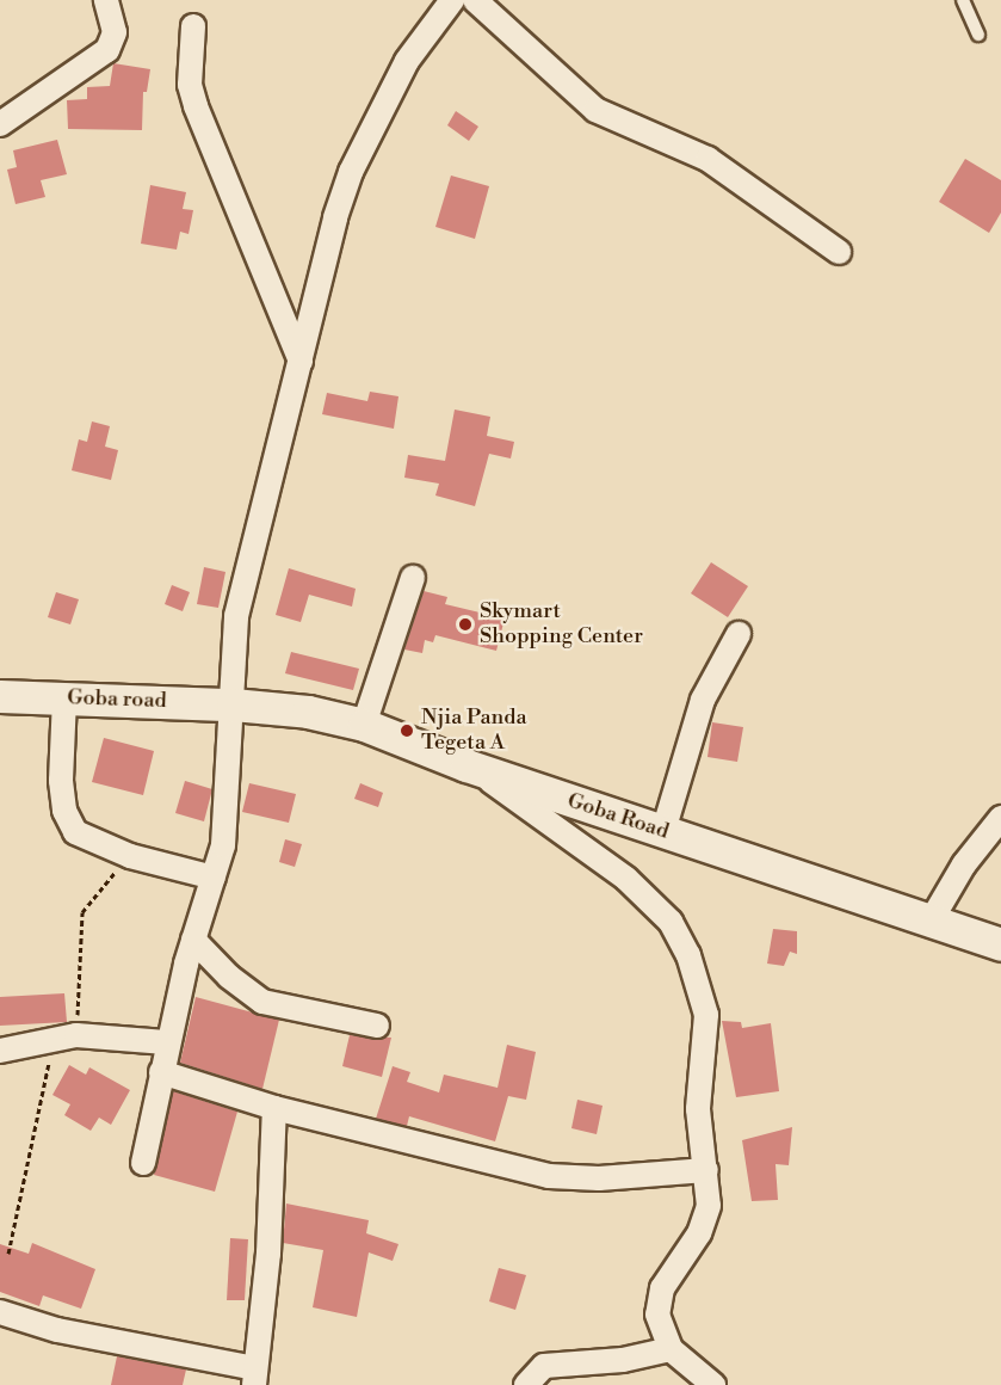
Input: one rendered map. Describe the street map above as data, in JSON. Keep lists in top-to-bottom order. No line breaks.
{"streets":{"main road":["Goba road","Goba Road"]},"crossings":[["Goba road","Goba Road"]],"places":["Skymart Shopping Center","Njia Panda Tegeta A"]}
